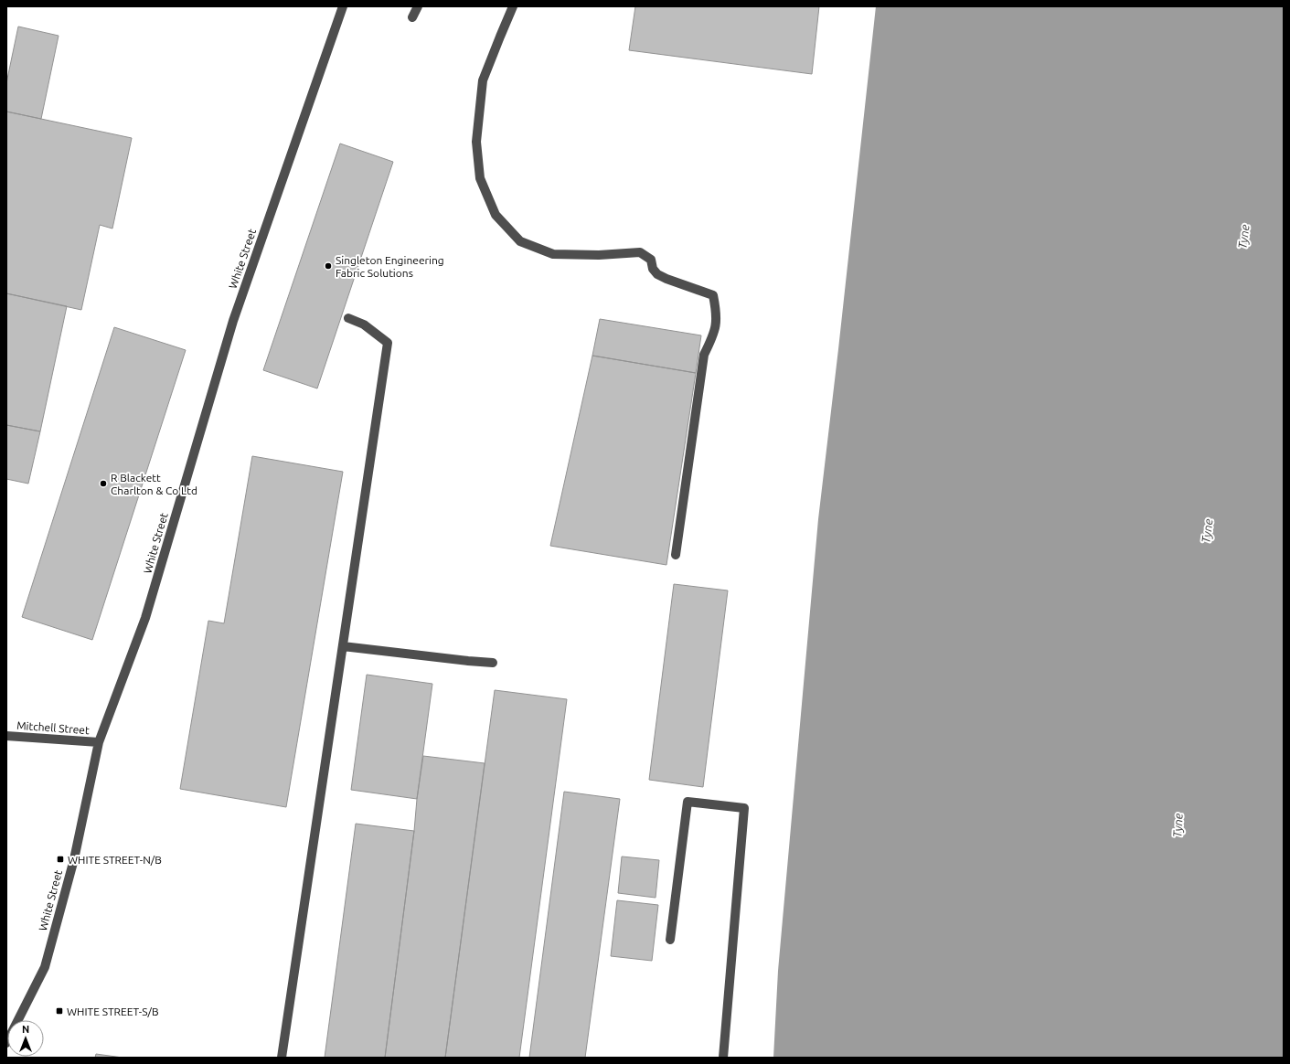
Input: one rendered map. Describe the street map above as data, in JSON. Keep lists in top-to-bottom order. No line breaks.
{"streets":{"street":["White Street","Mitchell Street"]},"crossings":[["White Street","Mitchell Street"]],"water":["Tyne"],"places":{"other":["Singleton Engineering Fabric Solutions","R Blackett Charlton & Co Ltd"],"transit":["WHITE STREET-N/B","WHITE STREET-S/B"]},"north":"top"}
